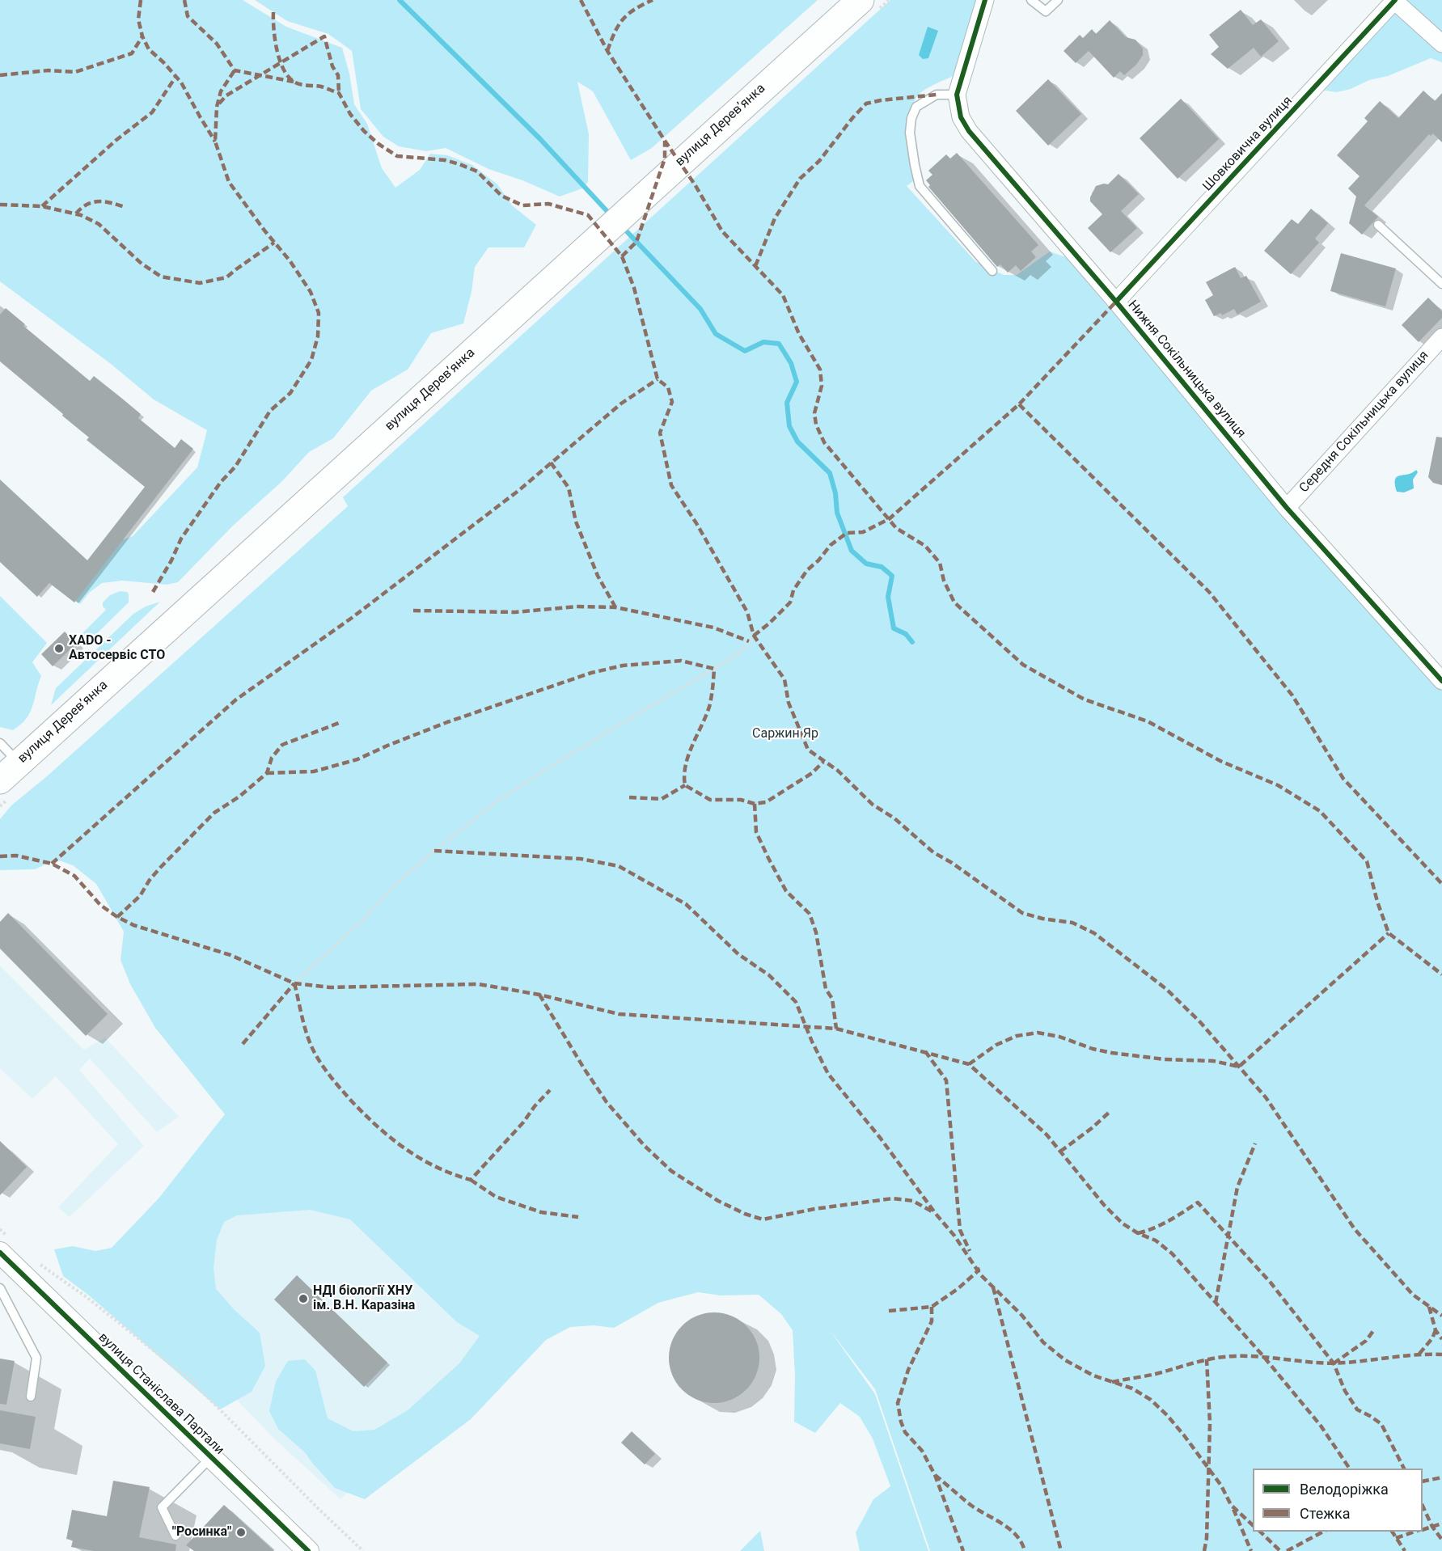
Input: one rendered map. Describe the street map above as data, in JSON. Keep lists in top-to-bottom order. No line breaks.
{"streets":{"main road":["вулиця Дерев’янка"],"street":["Шовковична вулиця","Нижня Сокільницька вулиця","Середня Сокільницька вулиця","вулиця Станіслава Партали"]},"crossings":[["Шовковична вулиця","Нижня Сокільницька вулиця"],["Нижня Сокільницька вулиця","Середня Сокільницька вулиця"]],"parks":["Саржин Яр"],"places":["XADO - Автосервіс СТО","НДІ біології ХНУ ім. В.Н. Каразіна","\"Росинка\""],"legend":["Велодоріжка","Стежка"]}
